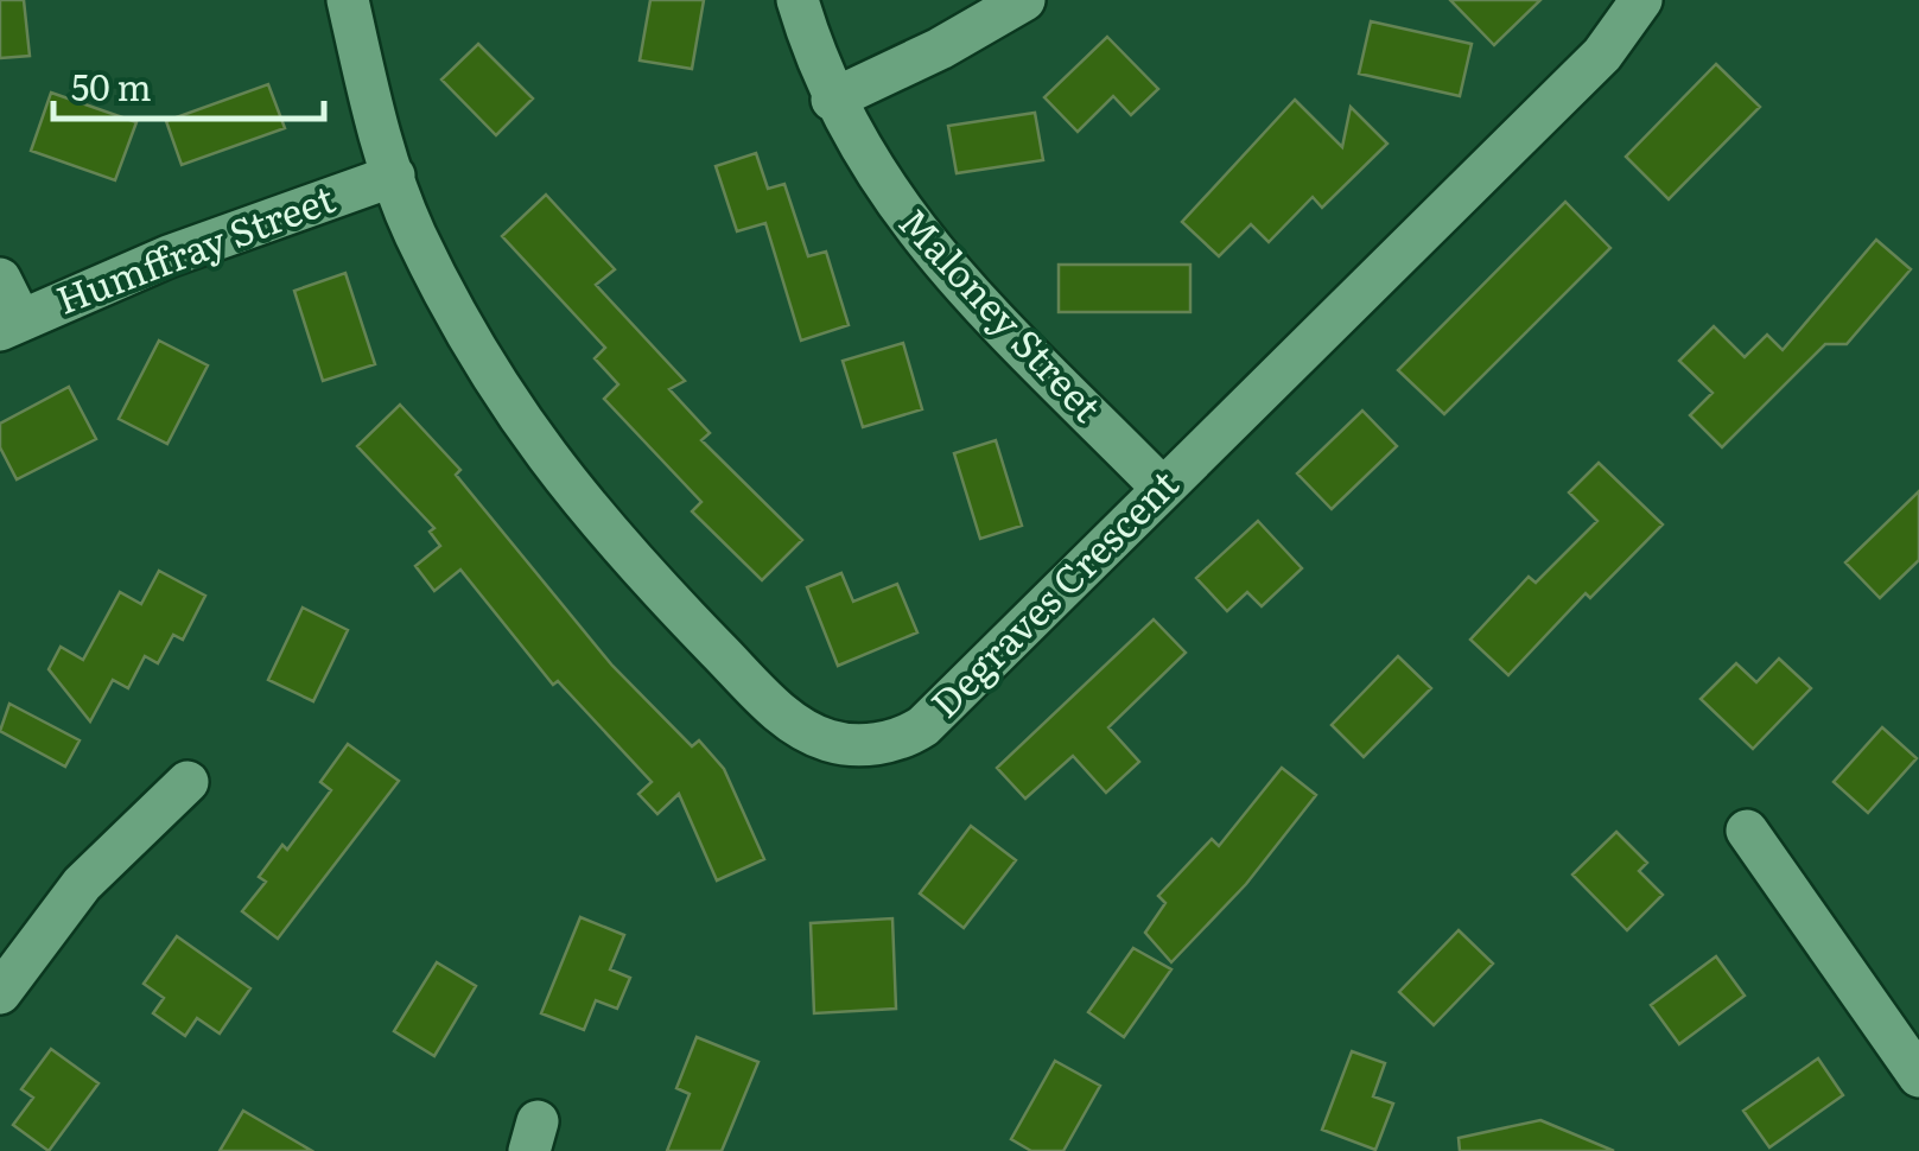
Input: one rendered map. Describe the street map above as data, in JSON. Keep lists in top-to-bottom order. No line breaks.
{"streets":{"street":["Humffray Street","Maloney Street","Degraves Crescent"]},"crossings":[["Humffray Street","Degraves Crescent"],["Maloney Street","Degraves Crescent"]],"scale_bar":"50 m"}
